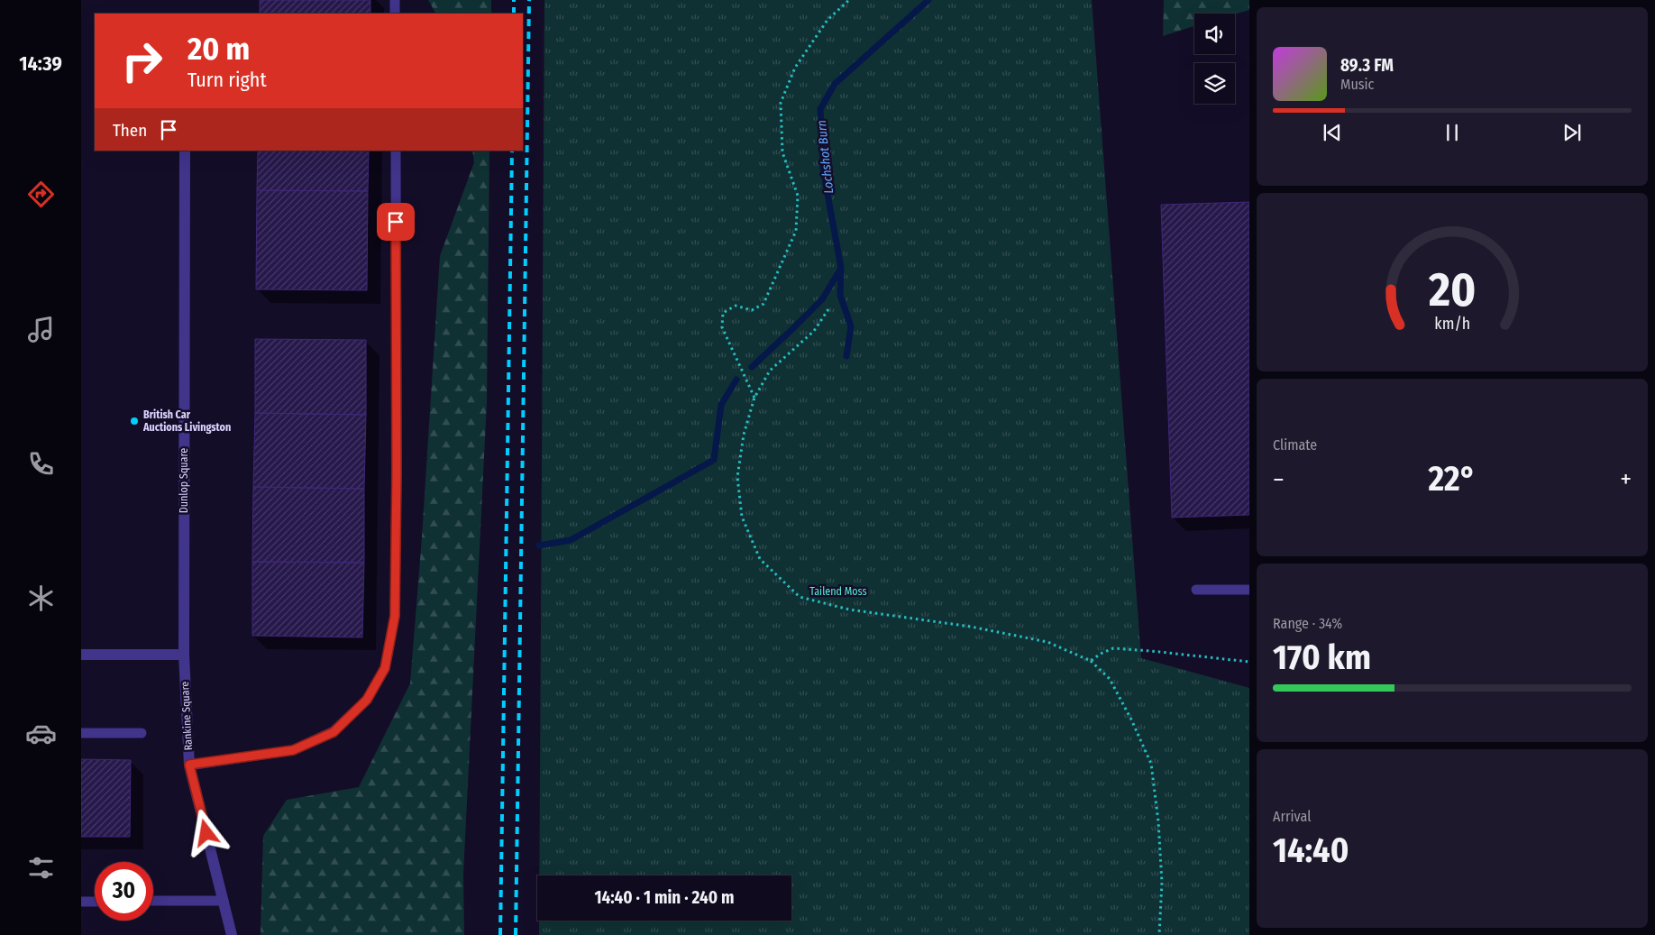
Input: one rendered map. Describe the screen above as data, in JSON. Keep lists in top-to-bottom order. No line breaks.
{"streets":{"street":["Dunlop Square","Rankine Square"]},"crossings":[["Dunlop Square","Rankine Square"]],"water":["Lochshot Burn"],"parks":["Tailend Moss"],"places":["British Car Auctions Livingston"],"page":{"tabs":"14:39","turn":["20 m","Turn right"],"song":["89.3 FM","Music"],"then":"Then","tile":["Climate",["Range · 34%","170 km"],["Arrival","14:40"]],"heat":["−","22°","+"],"limit":"30","trip":"14:40 · 1 min · 240 m","gauge":["20","km/h"]}}
